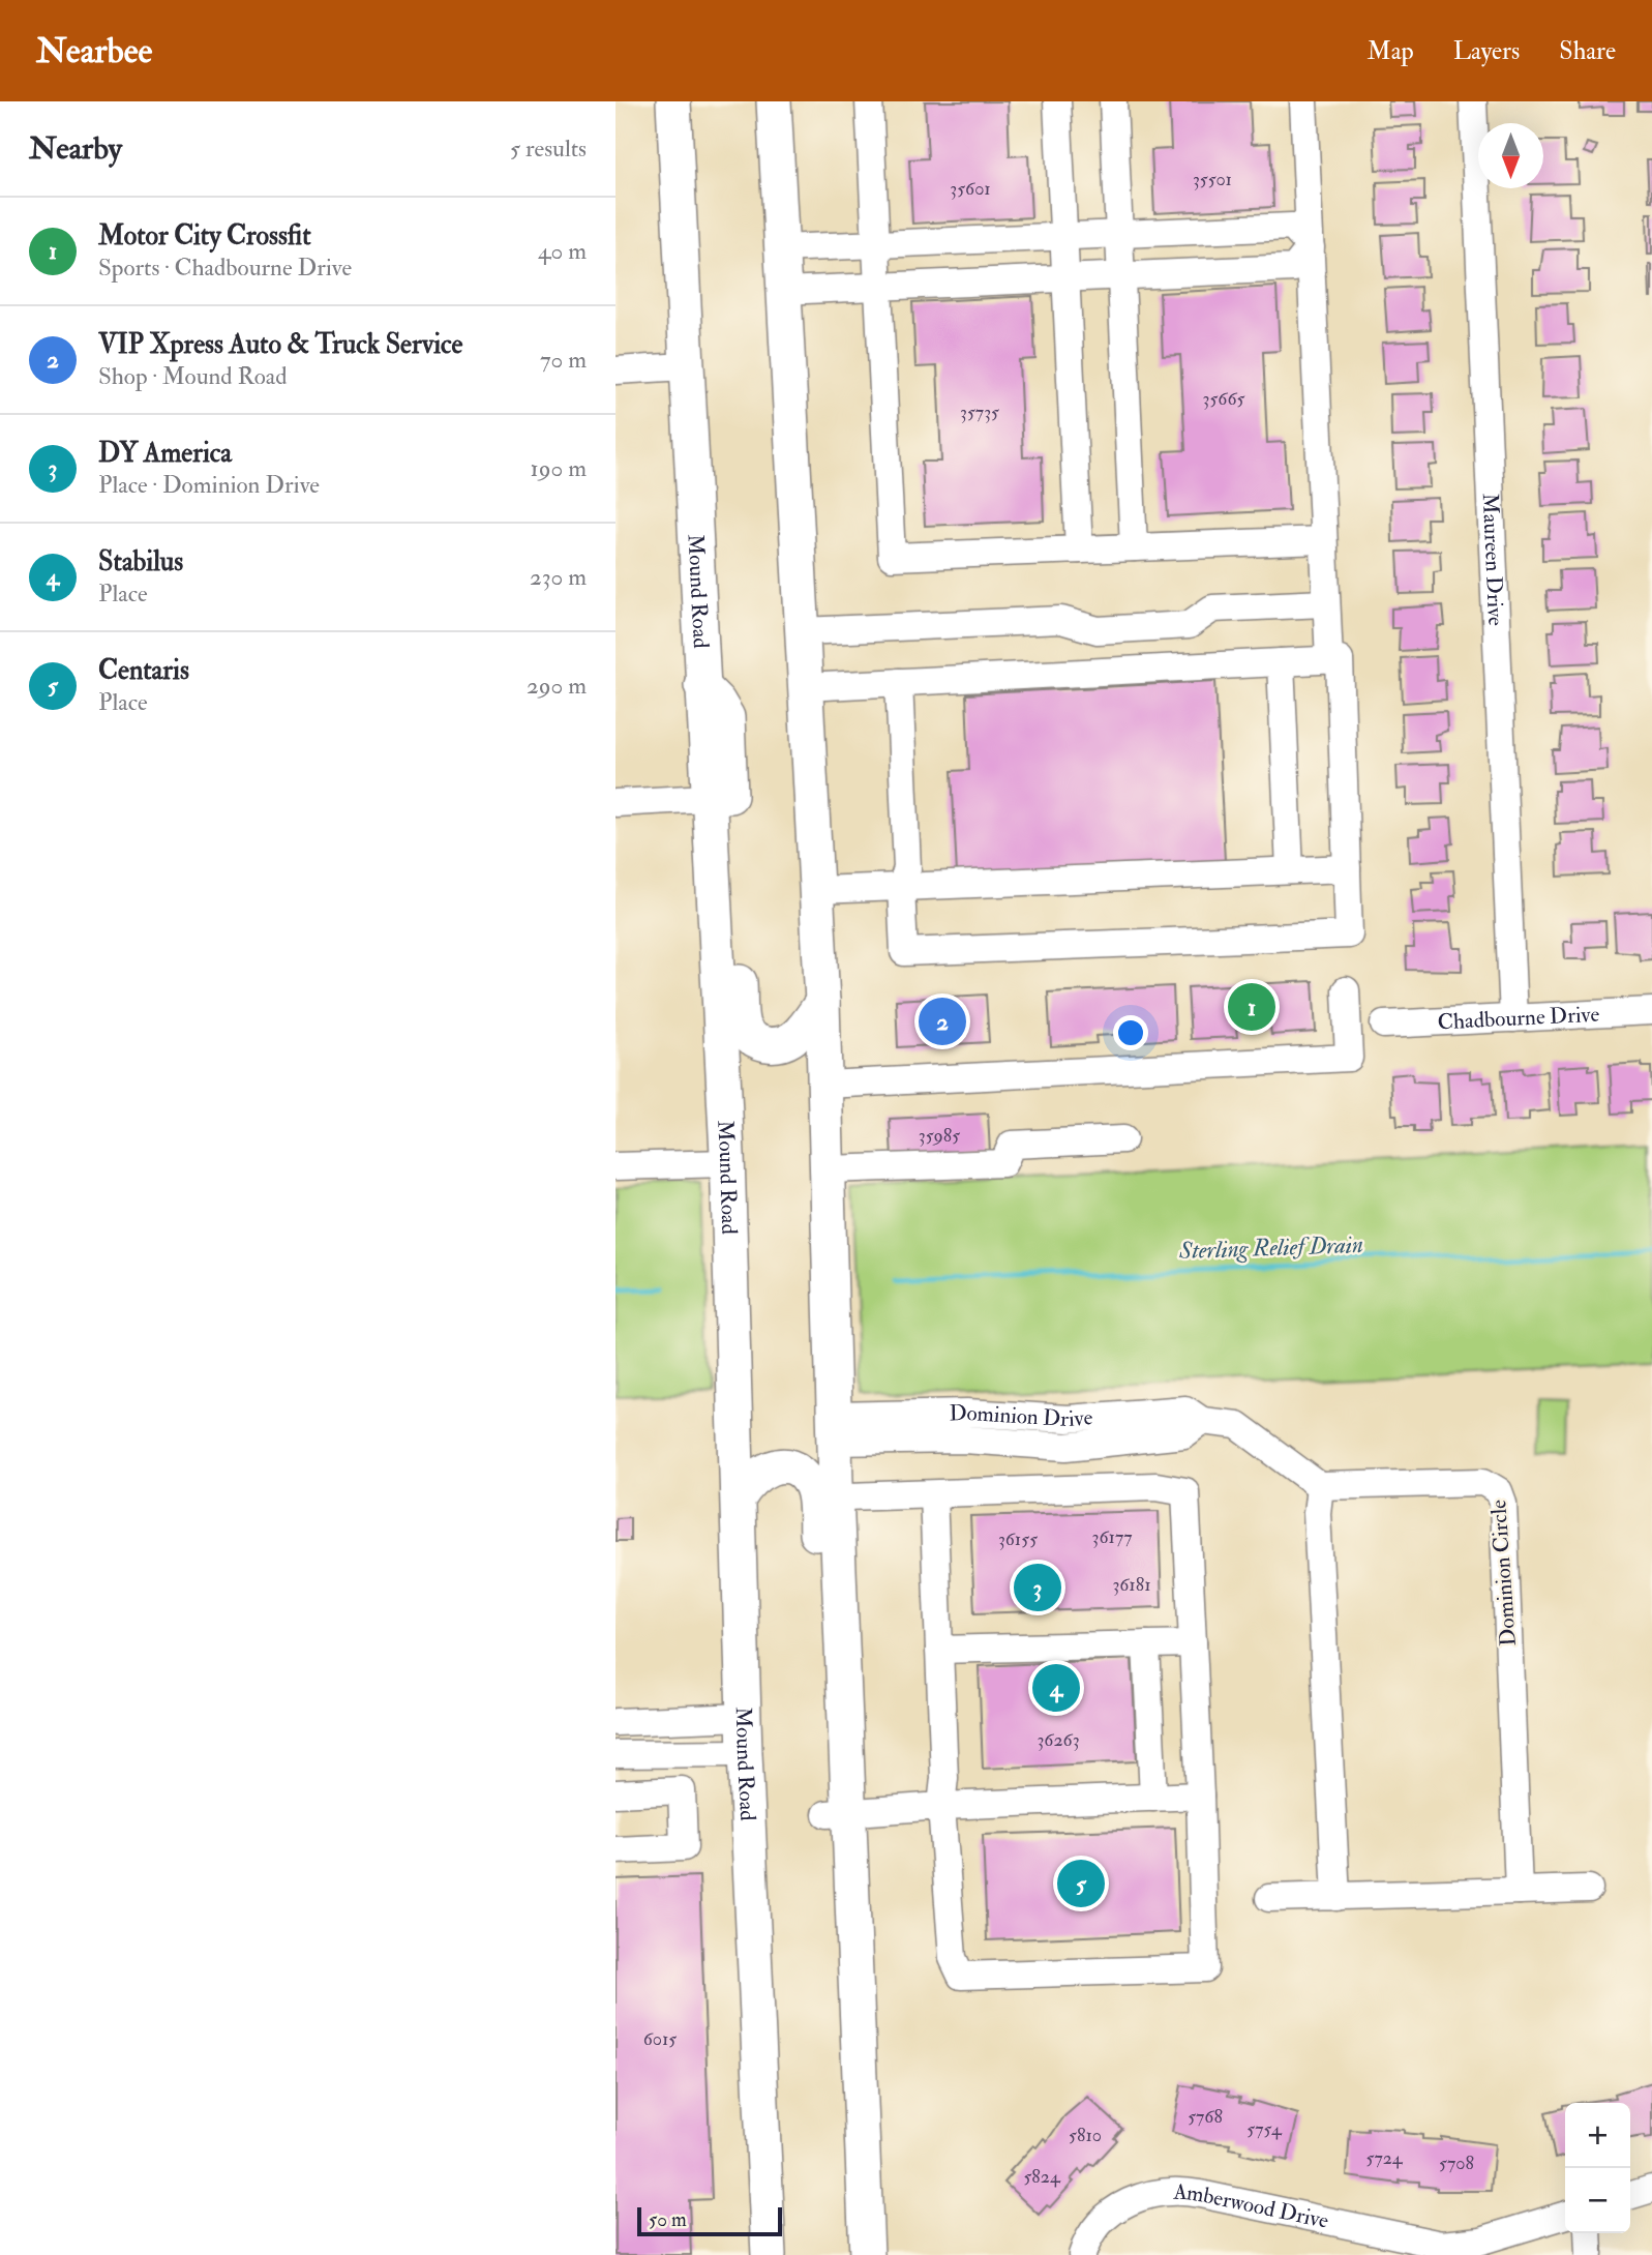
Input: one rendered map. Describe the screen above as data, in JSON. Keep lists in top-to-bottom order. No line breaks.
{"streets":{"main road":["Mound Road"],"street":["Maureen Drive","Chadbourne Drive","Dominion Drive","Dominion Circle","Amberwood Drive"]},"crossings":[["Maureen Drive","Chadbourne Drive"],["Dominion Drive","Dominion Circle"]],"water":["Sterling Relief Drain"],"house_numbers":["35501","35601","35665","35735","35985","36177","36155","36181","36263","6015","5768","5754","5810","5724","5708","5824"],"scale_bar":"50 m","north":"bottom","page":{"header":"Nearbee","nav":["Map","Layers","Share"],"heading":["Nearby","5 results"],"list":[{"mark":"1","name":"Motor City Crossfit","note":"Sports · Chadbourne Drive","value":"40 m"},{"mark":"2","name":"VIP Xpress Auto & Truck Service","note":"Shop · Mound Road","value":"70 m"},{"mark":"3","name":"DY America","note":"Place · Dominion Drive","value":"190 m"},{"mark":"4","name":"Stabilus","note":"Place","value":"230 m"},{"mark":"5","name":"Centaris","note":"Place","value":"290 m"}],"pins":["1","2","3","4","5"],"map_buttons":["+","−"],"scale":"50 m"}}
